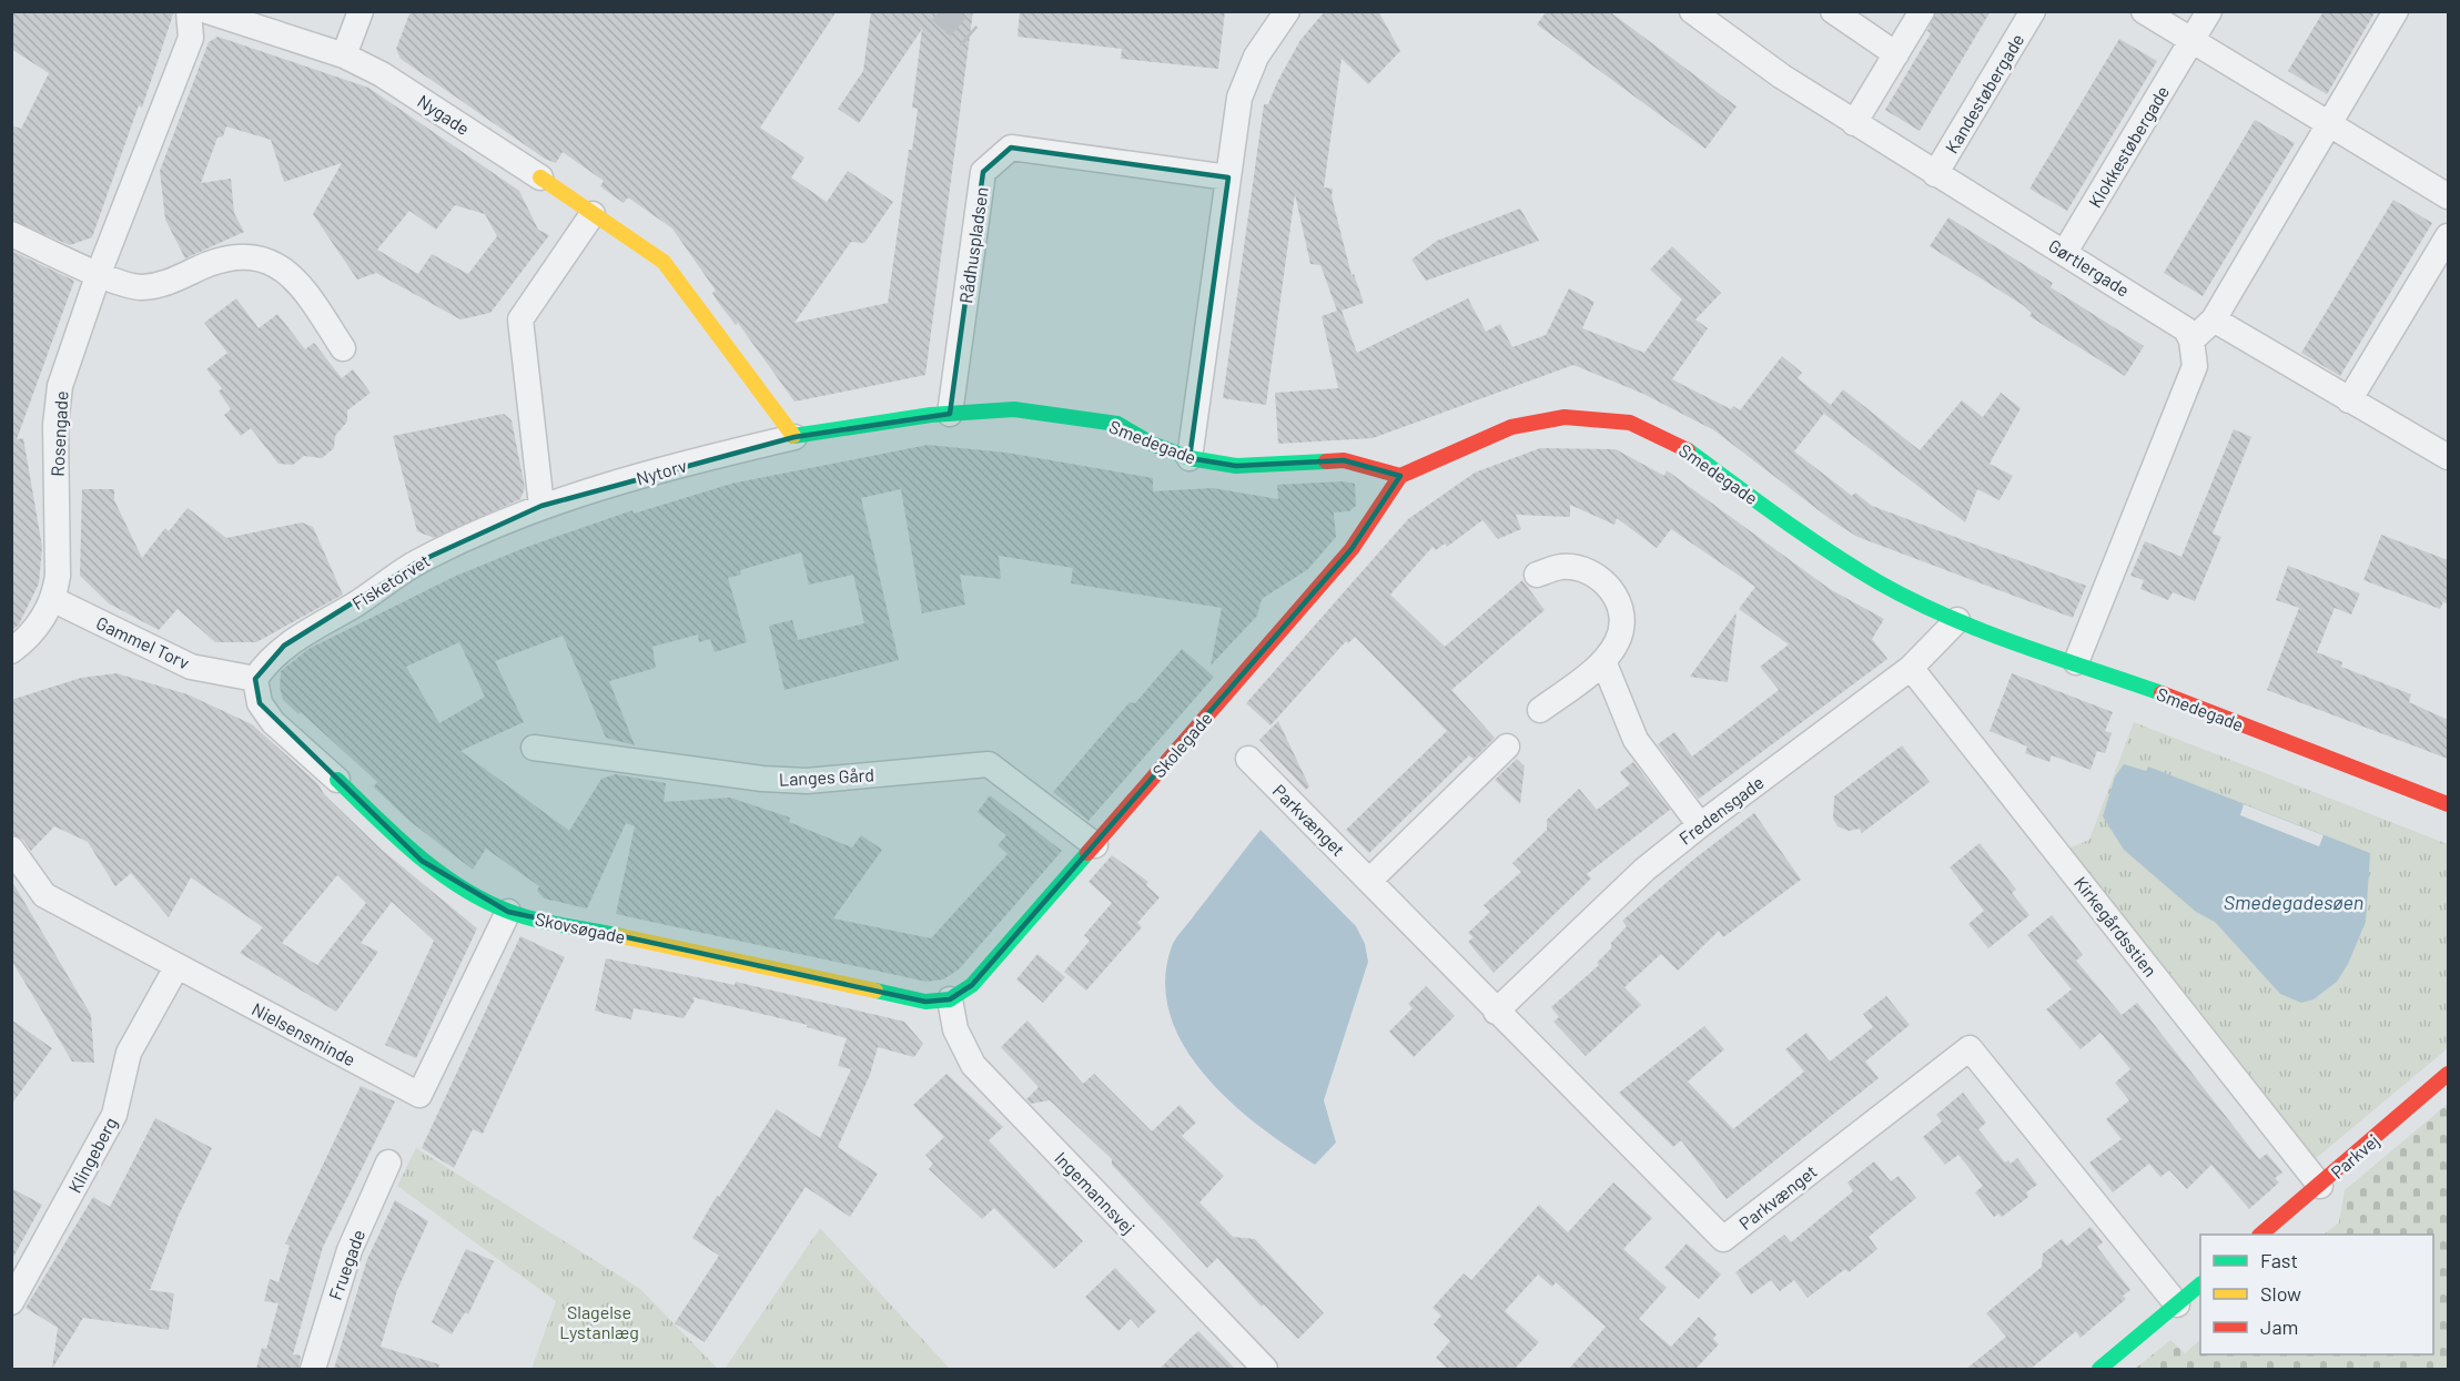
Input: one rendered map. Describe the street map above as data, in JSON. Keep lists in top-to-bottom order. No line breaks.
{"streets":{"street":["Kandestøbergade","Nygade","Klokkestøbergade","Rådhuspladsen","Gørtlergade","Rosengade","Smedegade","Nytorv","Fisketorvet","Gammel Torv","Skolegade","Langes Gård","Fredensgade","Parkvænget","Kirkegårdsstien","Skovsøgade","Nielsensminde","Klingeberg","Parkvej","Ingemannsvej","Fruegade"]},"crossings":[["Kandestøbergade","Gørtlergade"],["Klokkestøbergade","Gørtlergade"],["Rådhuspladsen","Smedegade"],["Rosengade","Gammel Torv"],["Smedegade","Nytorv"],["Smedegade","Skolegade"],["Smedegade","Fredensgade"],["Nytorv","Fisketorvet"],["Fisketorvet","Gammel Torv"],["Fisketorvet","Skovsøgade"],["Gammel Torv","Skovsøgade"],["Skolegade","Langes Gård"],["Skolegade","Skovsøgade"],["Skolegade","Ingemannsvej"],["Fredensgade","Parkvænget"],["Fredensgade","Kirkegårdsstien"],["Kirkegårdsstien","Parkvej"],["Skovsøgade","Nielsensminde"],["Skovsøgade","Ingemannsvej"],["Nielsensminde","Klingeberg"]],"water":["Smedegadesøen"],"parks":["Slagelse Lystanlæg"],"legend":["Fast","Slow","Jam"]}
